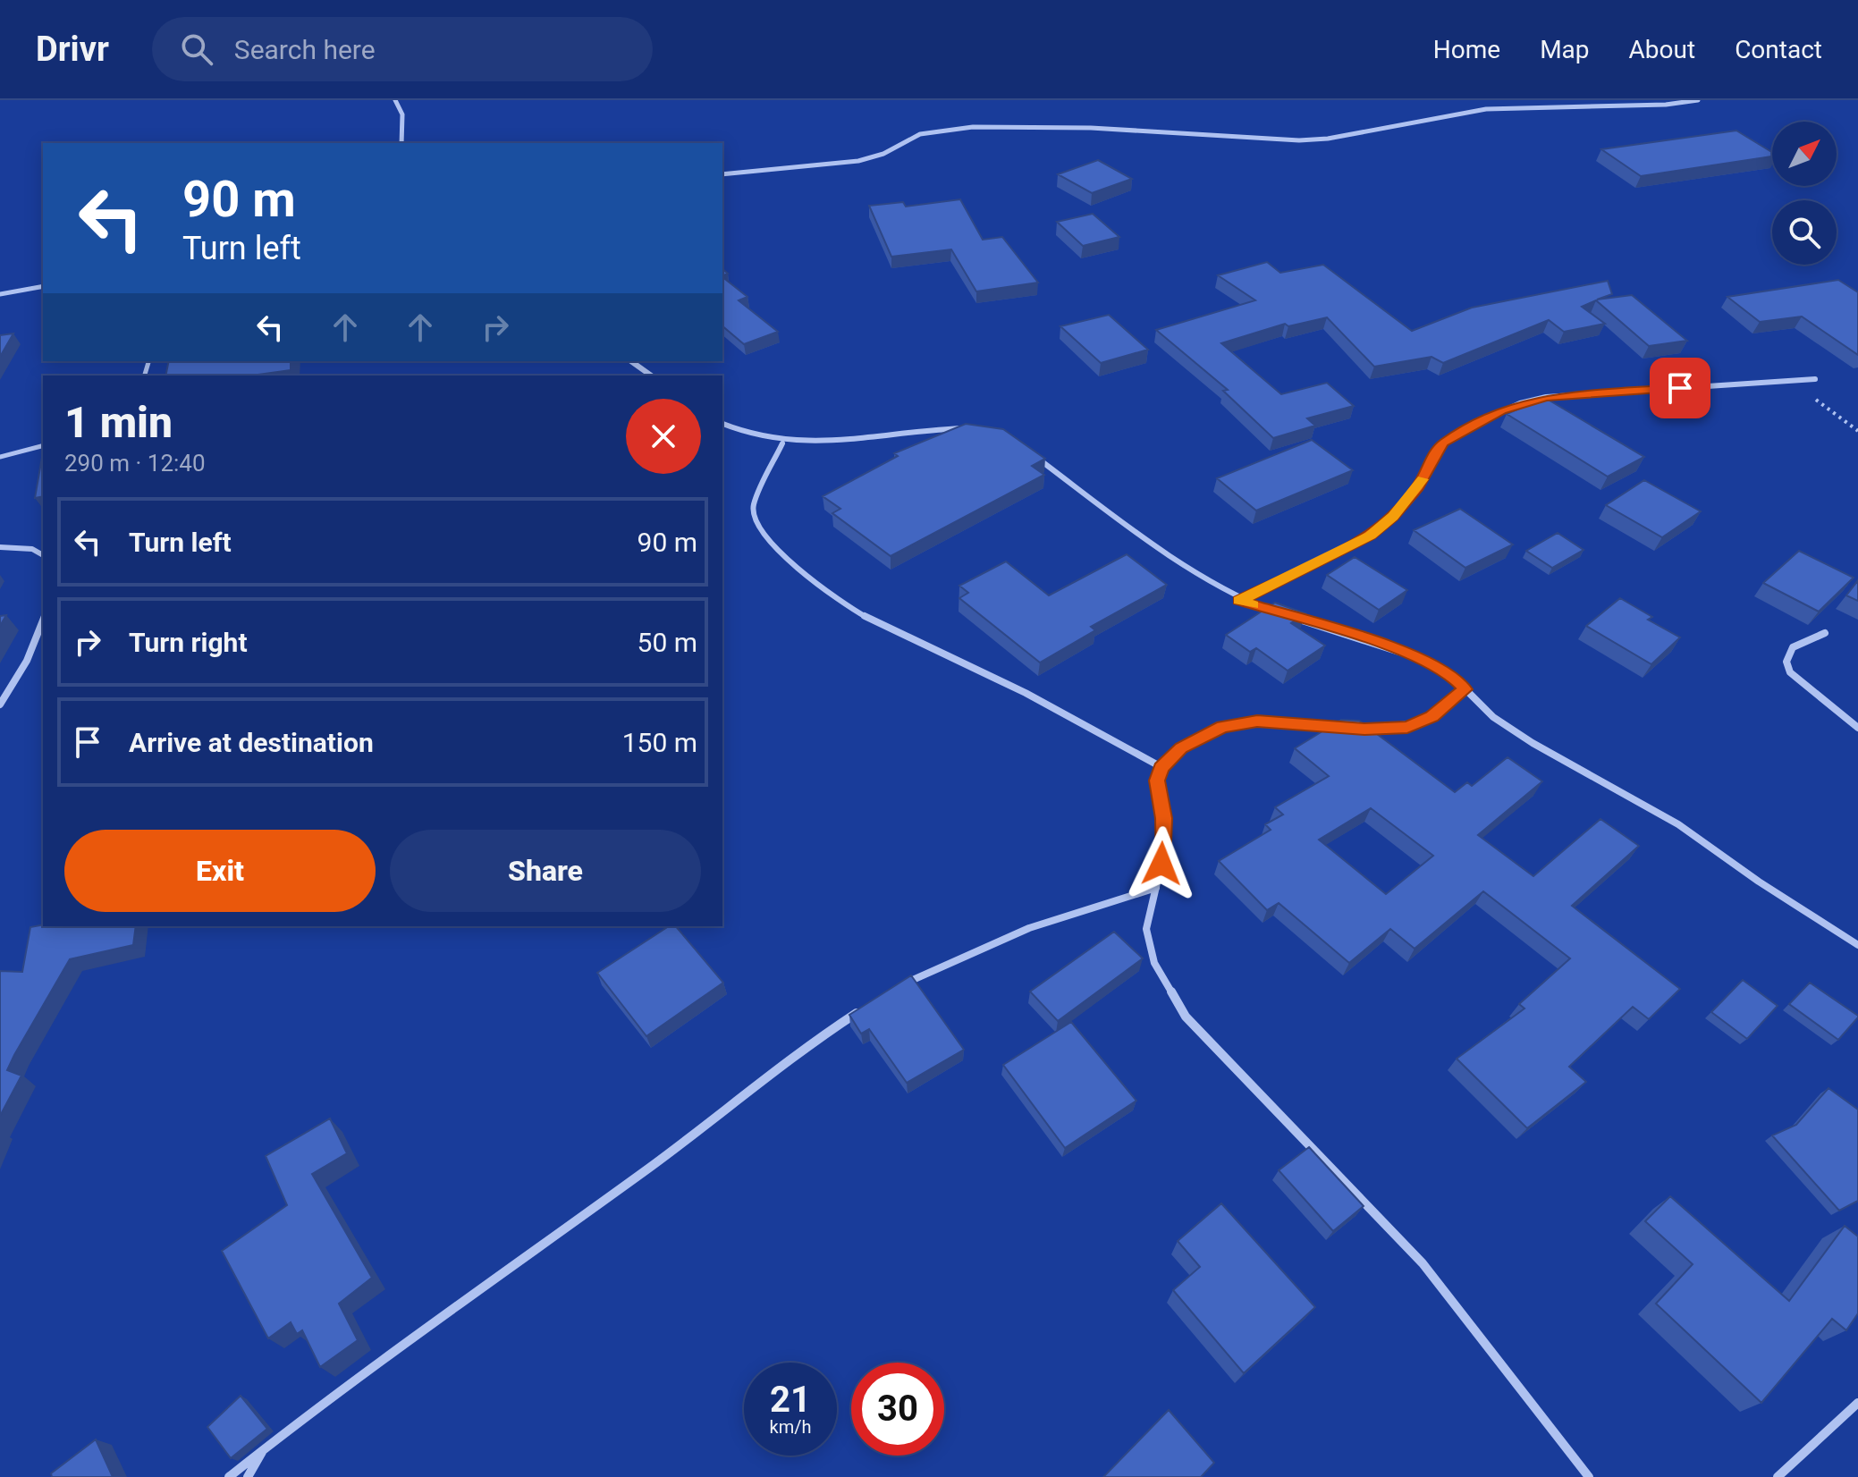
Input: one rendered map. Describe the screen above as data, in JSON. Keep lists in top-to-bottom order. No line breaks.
{"north":"top right","page":{"header":"Drivr","search":"Search here","nav":["Home","Map","About","Contact"],"turn":["90 m","Turn left"],"heading":["1 min","290 m · 12:40"],"list":[{"name":"Turn left","value":"90 m"},{"name":"Turn right","value":"50 m"},{"name":"Arrive at destination","value":"150 m"}],"buttons":["Exit","Share"],"speed":"21 km/h","limit":"30"}}
